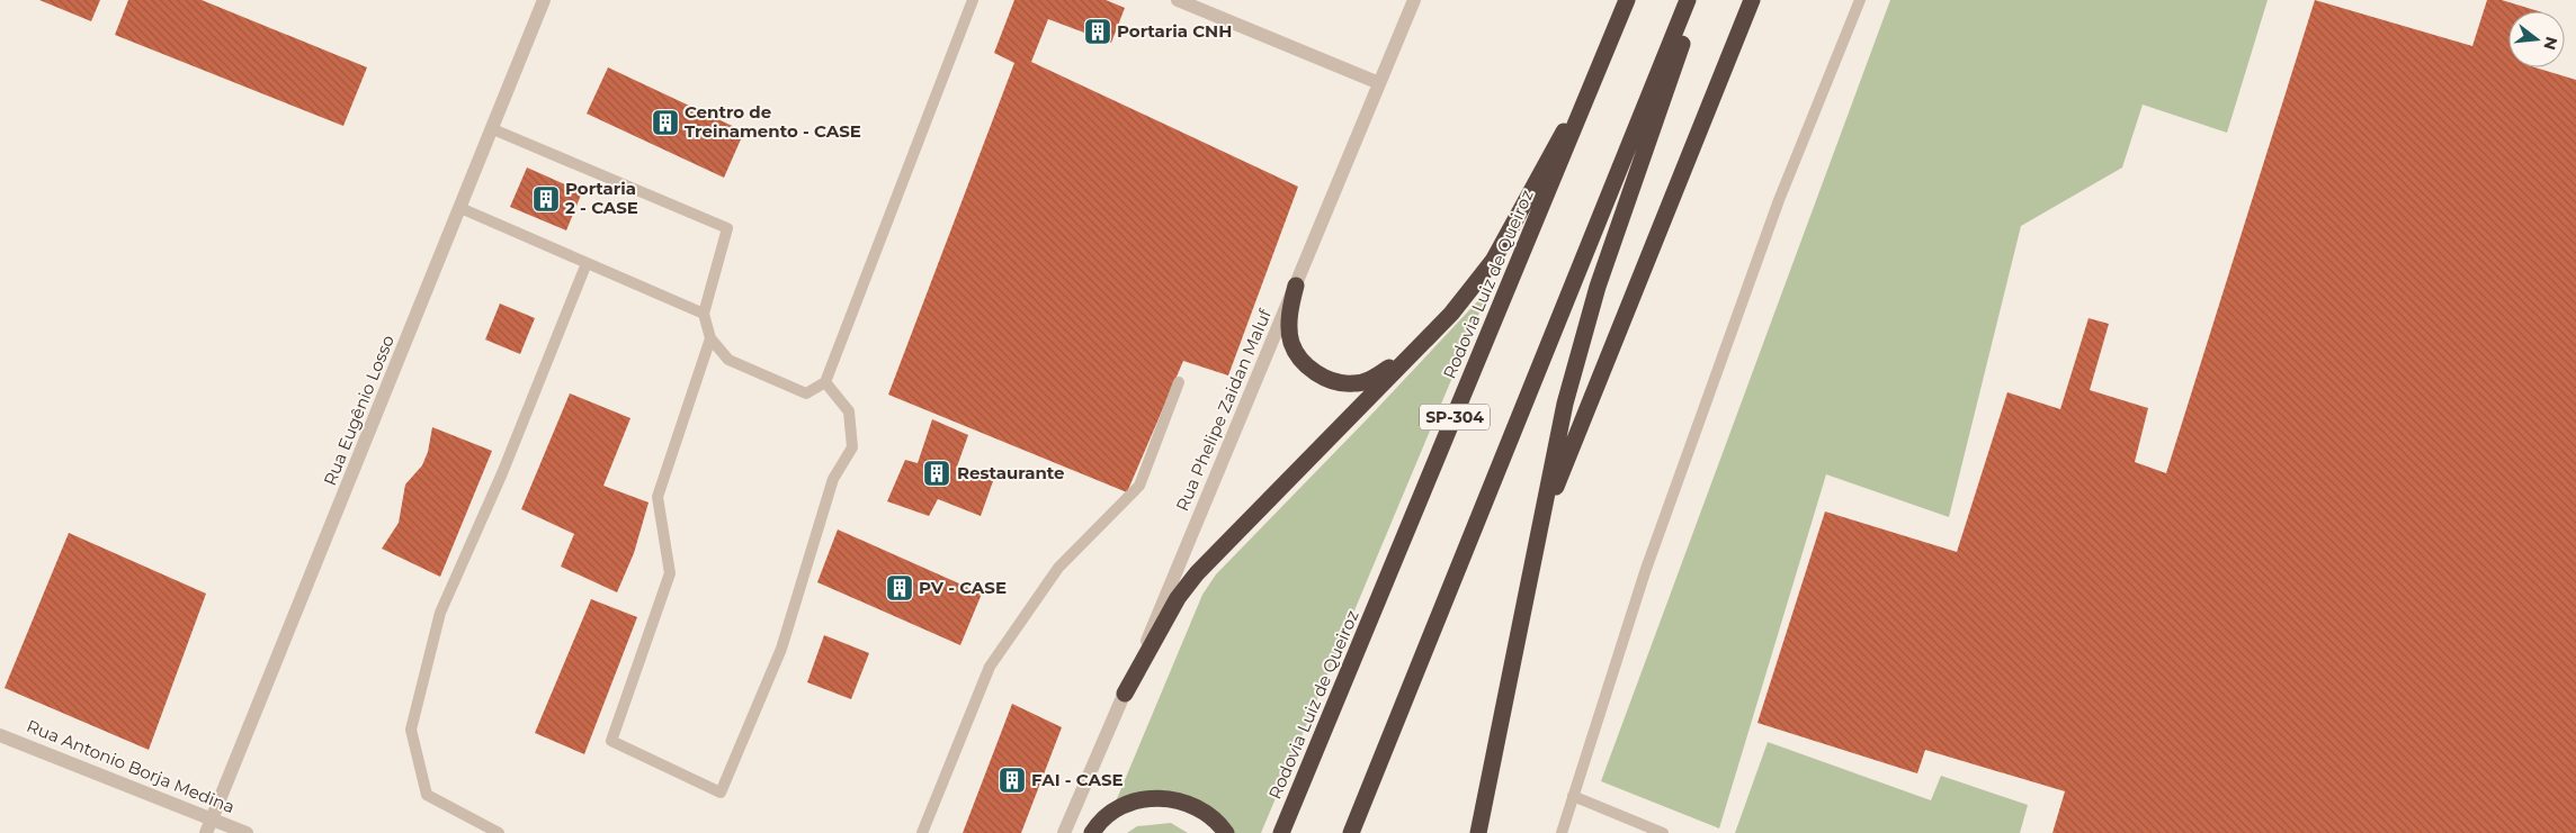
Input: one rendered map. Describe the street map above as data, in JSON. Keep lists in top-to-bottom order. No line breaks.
{"streets":{"highway":["Rodovia Luiz de Queiroz","SP-304"],"street":["Rua Eugênio Losso","Rua Phelipe Zaidan Maluf","Rua Antonio Borja Medina"]},"crossings":[["Rua Eugênio Losso","Rua Antonio Borja Medina"]],"places":{"building":["Portaria CNH","Centro de Treinamento - CASE","Portaria 2 - CASE","Restaurante","PV - CASE","FAI - CASE"]},"north":"right"}
